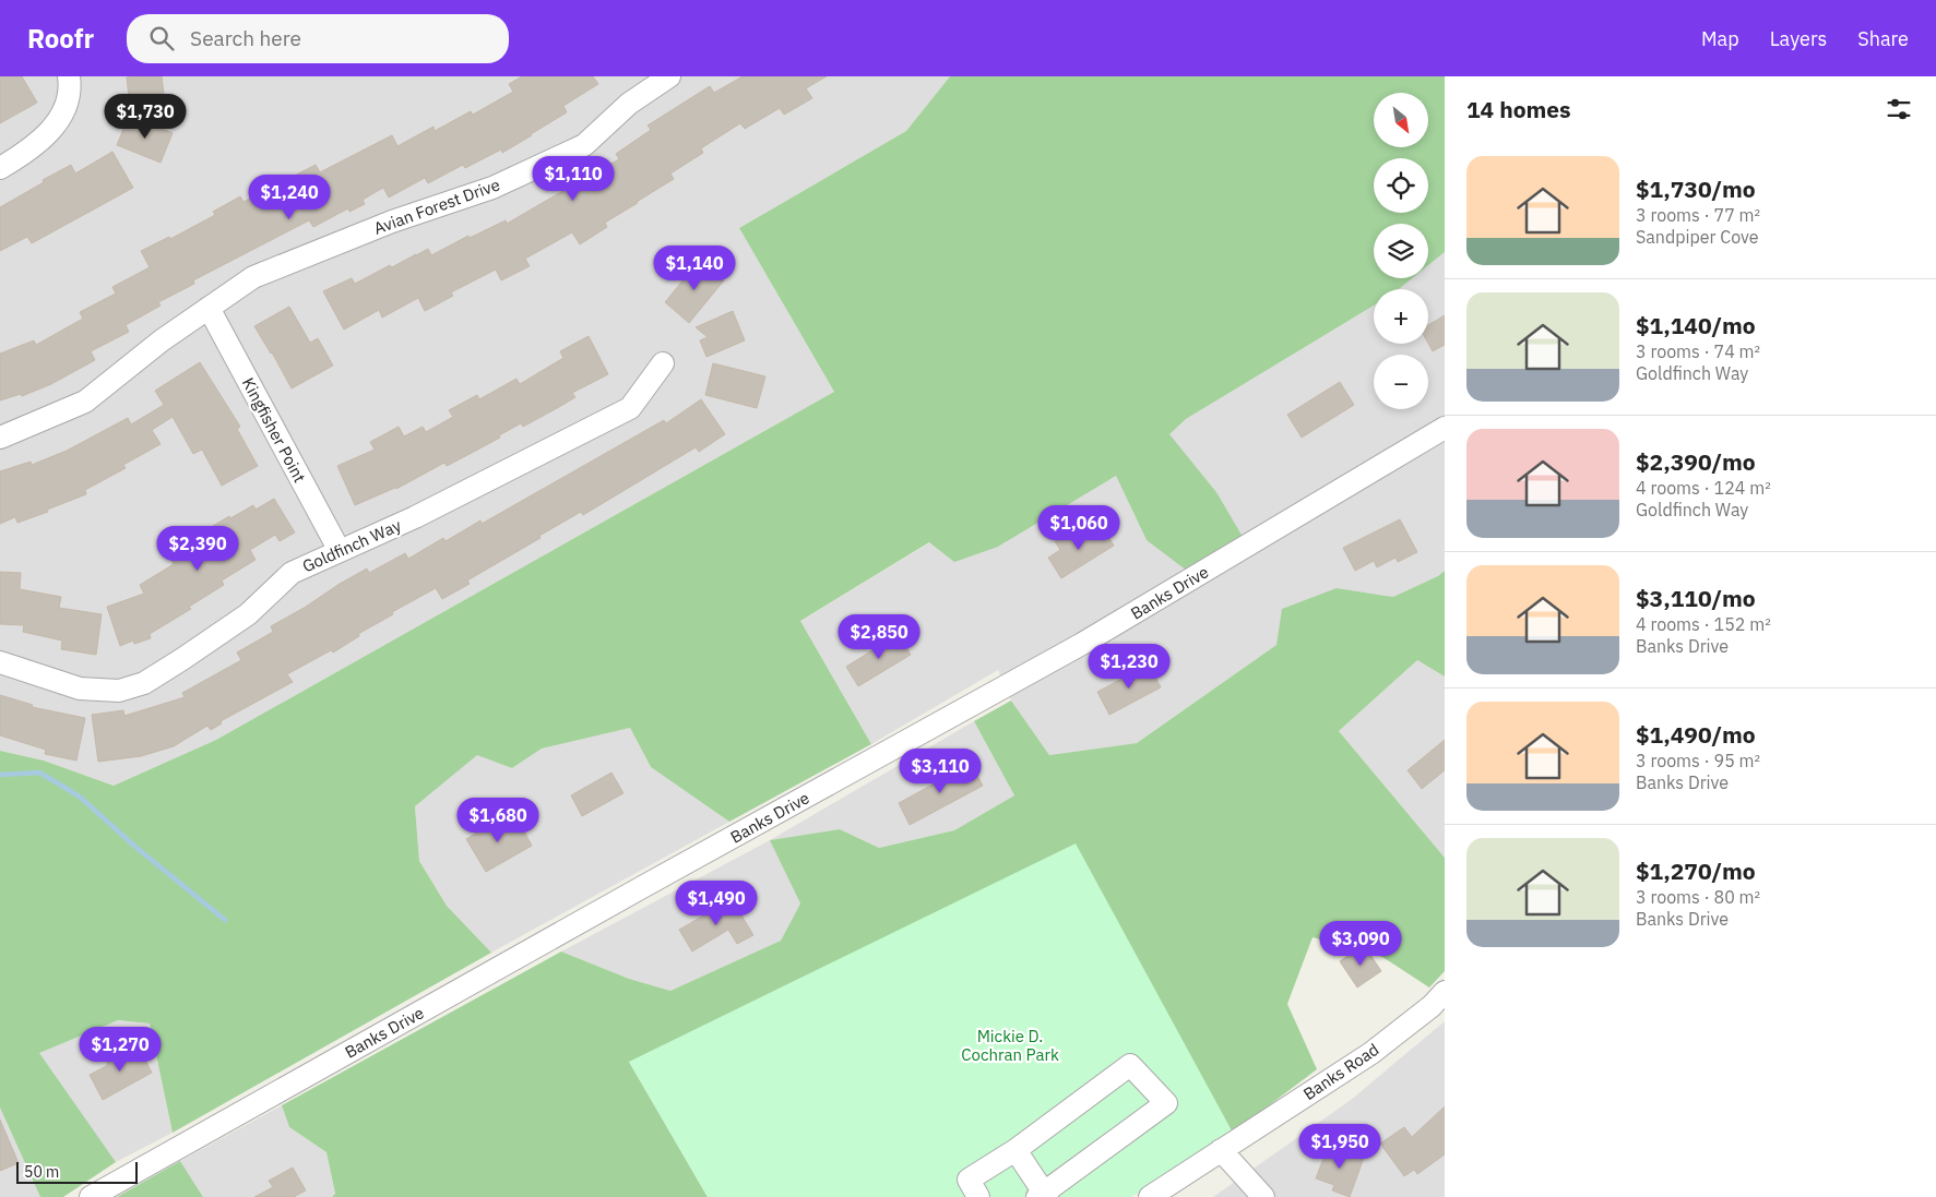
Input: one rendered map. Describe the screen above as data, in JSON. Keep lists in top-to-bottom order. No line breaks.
{"streets":{"street":["Avian Forest Drive","Kingfisher Point","Goldfinch Way","Banks Drive","Banks Road"]},"crossings":[["Avian Forest Drive","Kingfisher Point"],["Kingfisher Point","Goldfinch Way"]],"parks":["Mickie D. Cochran Park"],"scale_bar":"50 m","north":"bottom right","page":{"header":"Roofr","search":"Search here","nav":["Map","Layers","Share"],"heading":"14 homes","map_buttons":["+","−"],"price":["$1,730","$1,110","$1,240","$1,140","$1,060","$2,390","$2,850","$1,230","$3,110","$1,680","$1,490","$3,090","$1,270","$1,950"],"list":[{"name":"$1,730/mo","note":"3 rooms · 77 m² · Sandpiper Cove"},{"name":"$1,140/mo","note":"3 rooms · 74 m² · Goldfinch Way"},{"name":"$2,390/mo","note":"4 rooms · 124 m² · Goldfinch Way"},{"name":"$3,110/mo","note":"4 rooms · 152 m² · Banks Drive"},{"name":"$1,490/mo","note":"3 rooms · 95 m² · Banks Drive"},{"name":"$1,270/mo","note":"3 rooms · 80 m² · Banks Drive"}],"scale":"50 m"}}
